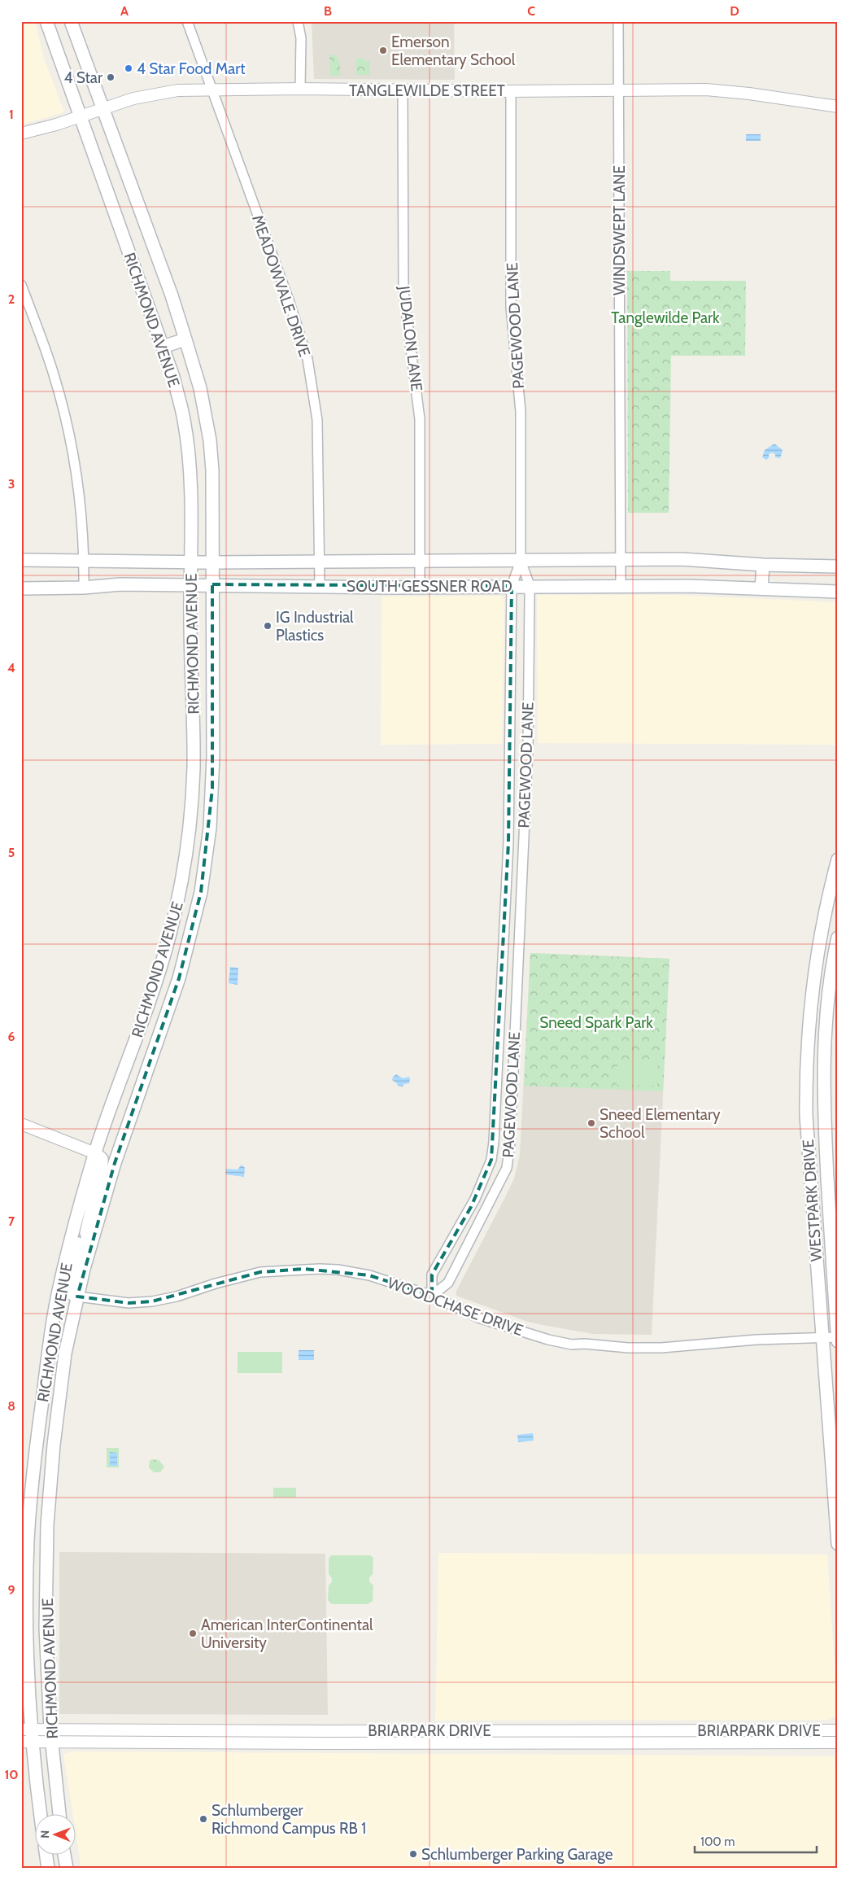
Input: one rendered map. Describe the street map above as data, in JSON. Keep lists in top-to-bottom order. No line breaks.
{"streets":{"main road":["RICHMOND AVENUE","SOUTH GESSNER ROAD","WESTPARK DRIVE"],"street":["TANGLEWILDE STREET","WINDSWEPT LANE","MEADOWVALE DRIVE","PAGEWOOD LANE","JUDALON LANE","WOODCHASE DRIVE","BRIARPARK DRIVE"]},"crossings":[["TANGLEWILDE STREET","WINDSWEPT LANE"],["TANGLEWILDE STREET","MEADOWVALE DRIVE"],["TANGLEWILDE STREET","RICHMOND AVENUE"],["TANGLEWILDE STREET","PAGEWOOD LANE"],["TANGLEWILDE STREET","JUDALON LANE"],["WINDSWEPT LANE","SOUTH GESSNER ROAD"],["MEADOWVALE DRIVE","SOUTH GESSNER ROAD"],["RICHMOND AVENUE","SOUTH GESSNER ROAD"],["RICHMOND AVENUE","WOODCHASE DRIVE"],["RICHMOND AVENUE","BRIARPARK DRIVE"],["PAGEWOOD LANE","SOUTH GESSNER ROAD"],["PAGEWOOD LANE","WOODCHASE DRIVE"],["JUDALON LANE","SOUTH GESSNER ROAD"],["WESTPARK DRIVE","WOODCHASE DRIVE"]],"parks":["Tanglewilde Park","Sneed Spark Park"],"places":["Emerson Elementary School","4 Star Food Mart","4 Star","IG Industrial Plastics","Sneed Elementary School","American InterContinental University","Schlumberger Richmond Campus RB 1","Schlumberger Parking Garage"],"scale_bar":"100 m","north":"left","grid":{"columns":["A","B","C","D"],"rows":["1","2","3","4","5","6","7","8","9","10"]}}
